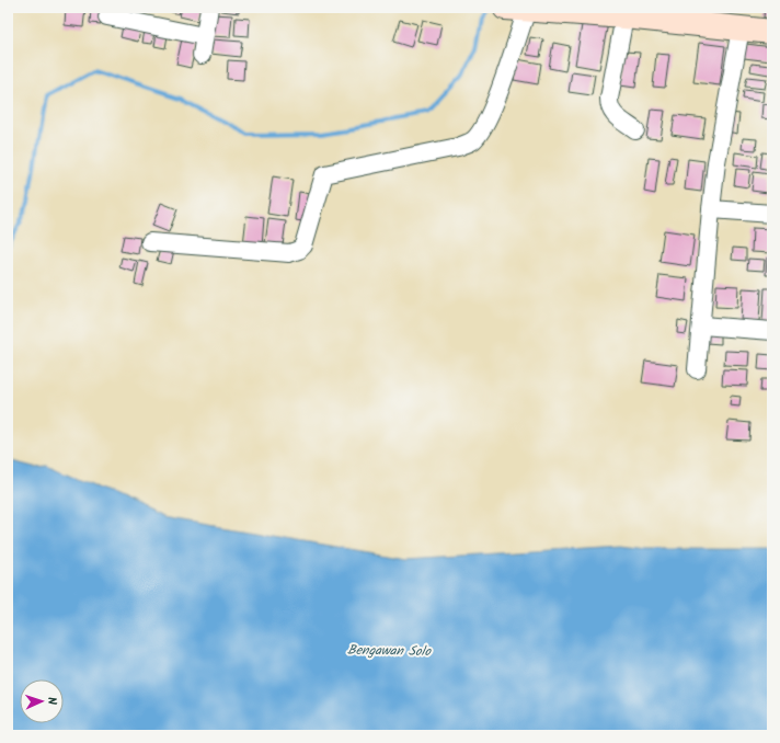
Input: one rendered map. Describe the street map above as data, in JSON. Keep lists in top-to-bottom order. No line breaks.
{"water":["Bengawan Solo"],"north":"right"}
